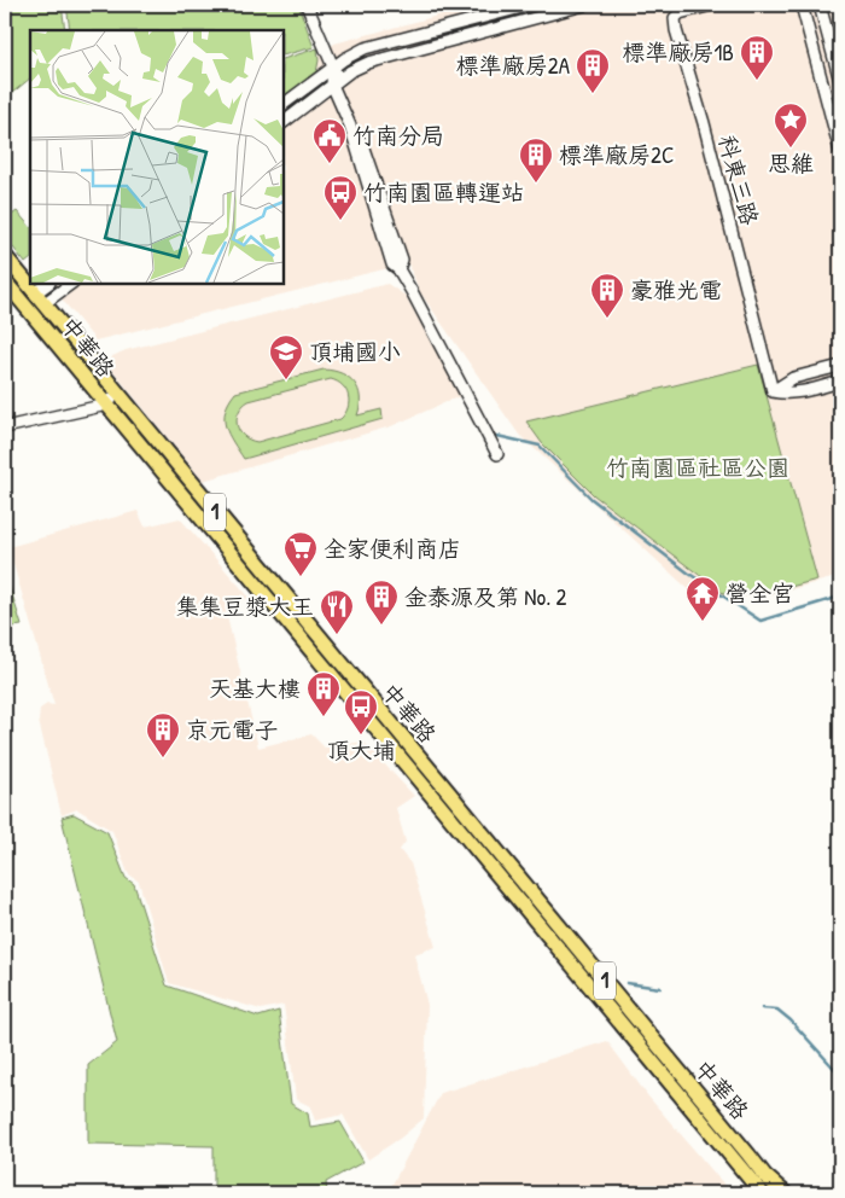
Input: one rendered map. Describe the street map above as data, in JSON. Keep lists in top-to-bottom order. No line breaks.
{"streets":{"main road":["中華路","1"],"street":["科東三路"]},"parks":["竹南園區社區公園"],"places":{"building":["標準廠房1B","標準廠房2A","標準廠房2C","豪雅光電","金泰源及第 No. 2","天基大樓","京元電子"],"place":["思維"],"public building":["竹南分局"],"bus stop":["竹南園區轉運站","頂大埔"],"school or university":["頂埔國小"],"supermarket":["全家便利商店"],"temple":["營全宮"],"restaurant":["集集豆漿大王"]}}
